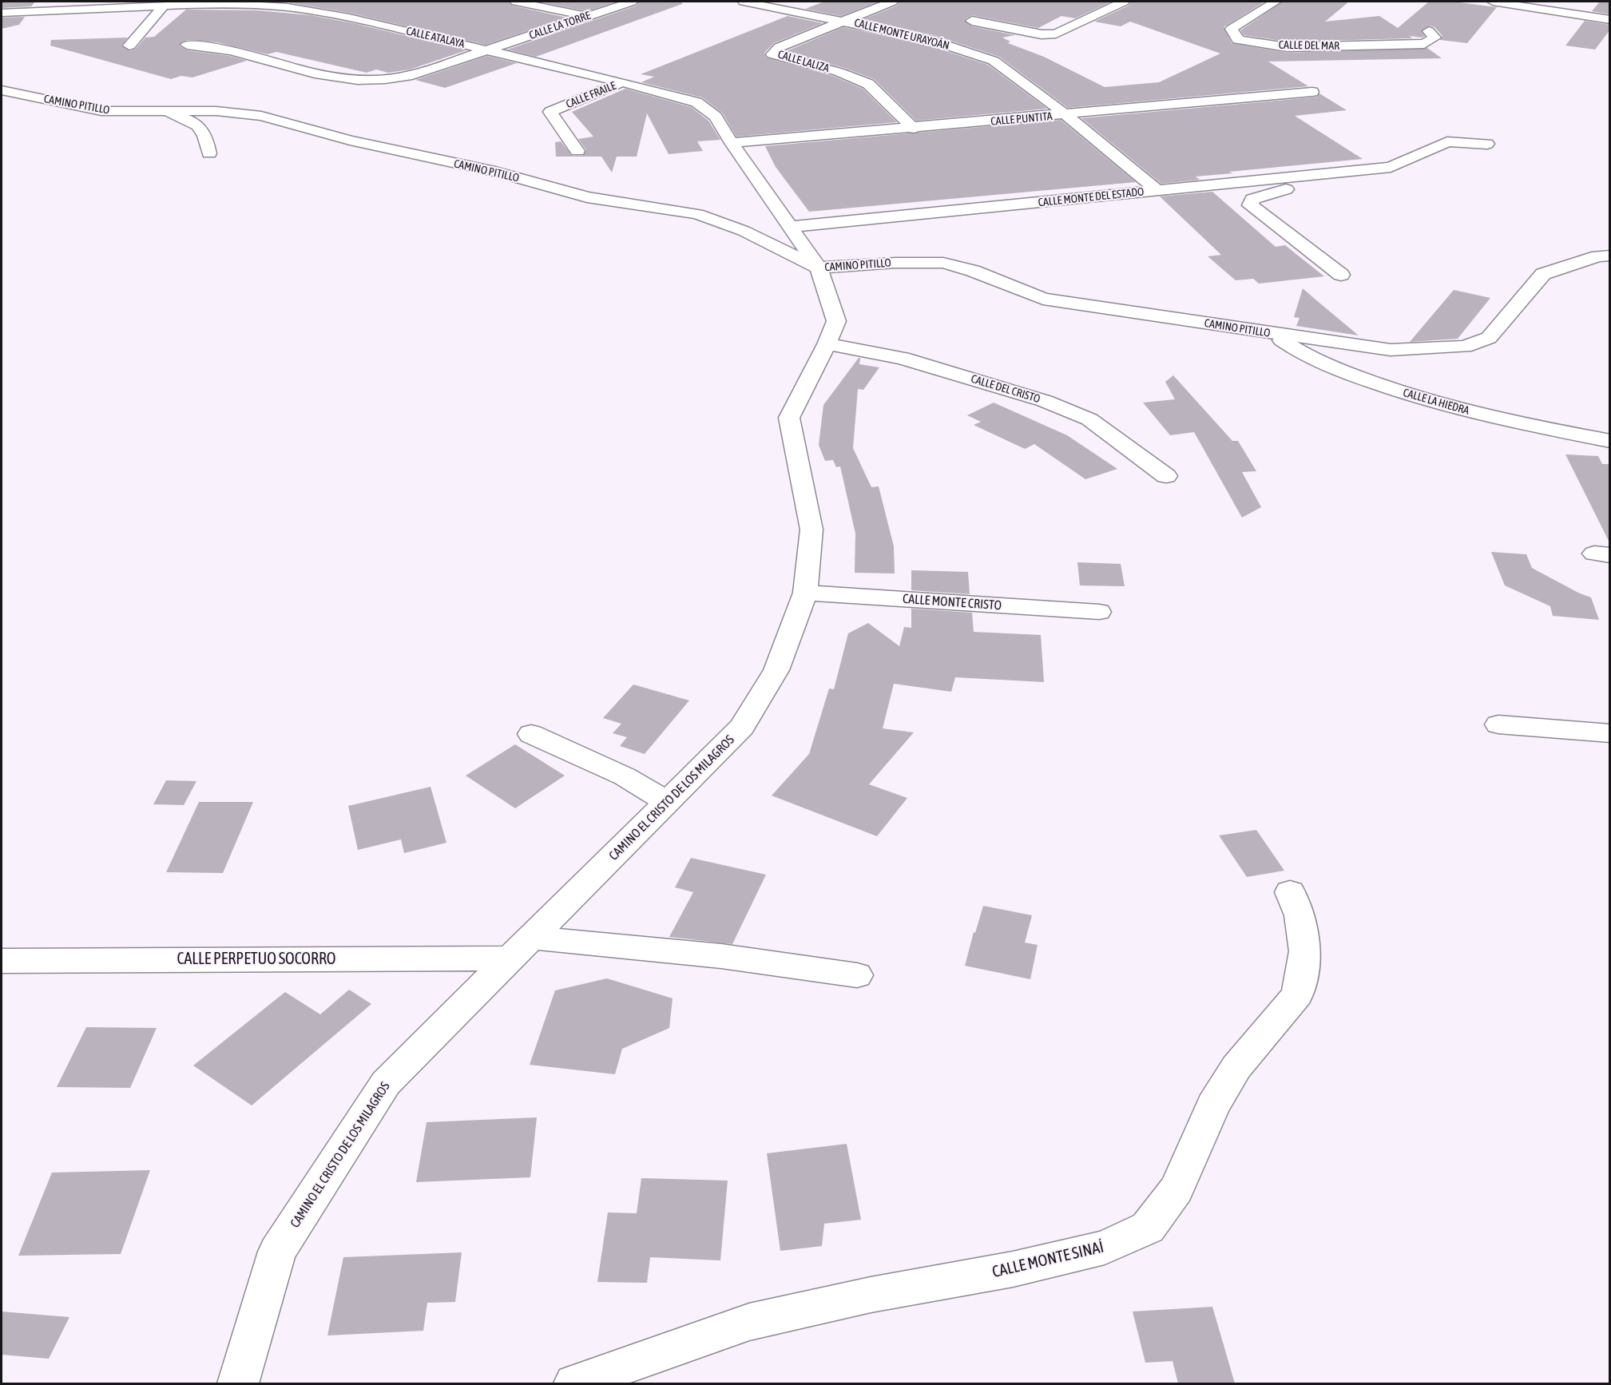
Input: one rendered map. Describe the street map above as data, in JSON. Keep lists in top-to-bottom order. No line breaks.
{"streets":{"street":["CALLE LA TORRE","CALLE MONTE URAYOÁN","CALLE ATALAYA","CALLE DEL MAR","CALLE LALIZA","CALLE FRAILE","CAMINO PITILLO","CALLE PUNTITA","CALLE MONTE DEL ESTADO","CALLE DEL CRISTO","CALLE LA HIEDRA","CALLE MONTE CRISTO","CAMINO EL CRISTO DE LOS MILAGROS","CALLE PERPETUO SOCORRO","CALLE MONTE SINAÍ"]},"crossings":[["CALLE LA TORRE","CALLE ATALAYA"],["CALLE MONTE URAYOÁN","CALLE LALIZA"],["CALLE MONTE URAYOÁN","CALLE PUNTITA"],["CALLE MONTE URAYOÁN","CALLE MONTE DEL ESTADO"],["CALLE ATALAYA","CALLE FRAILE"],["CALLE ATALAYA","CALLE PUNTITA"],["CALLE ATALAYA","CAMINO EL CRISTO DE LOS MILAGROS"],["CALLE LALIZA","CALLE PUNTITA"],["CAMINO PITILLO","CALLE LA HIEDRA"],["CAMINO PITILLO","CAMINO EL CRISTO DE LOS MILAGROS"],["CALLE PUNTITA","CAMINO EL CRISTO DE LOS MILAGROS"],["CALLE MONTE DEL ESTADO","CAMINO EL CRISTO DE LOS MILAGROS"],["CALLE DEL CRISTO","CAMINO EL CRISTO DE LOS MILAGROS"],["CALLE MONTE CRISTO","CAMINO EL CRISTO DE LOS MILAGROS"],["CAMINO EL CRISTO DE LOS MILAGROS","CALLE PERPETUO SOCORRO"]]}
